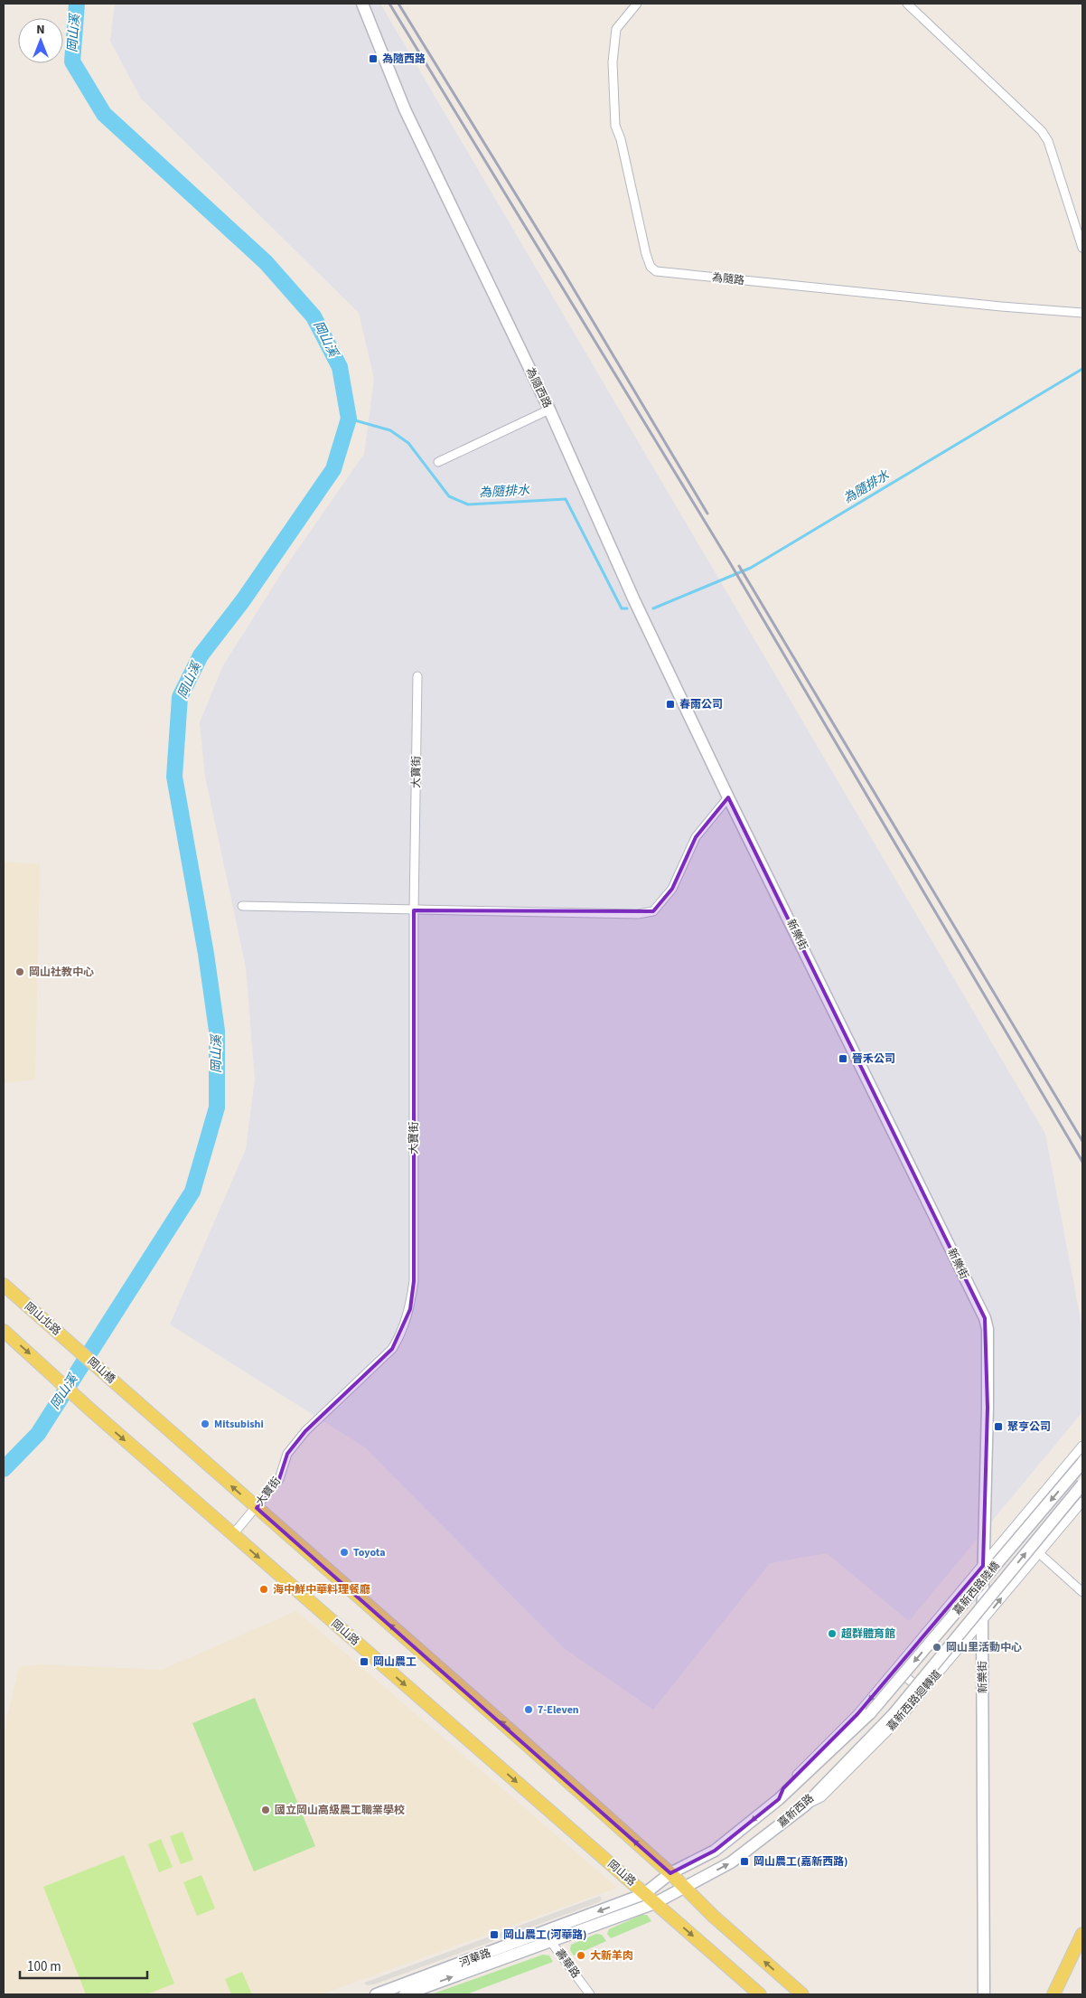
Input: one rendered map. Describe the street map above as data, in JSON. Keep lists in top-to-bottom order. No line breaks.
{"streets":{"main road":["岡山北路","岡山橋","岡山路"],"street":["為隨路","為隨西路","大寶街","新樂街","嘉新西路陸橋","嘉新西路迴轉道","嘉新西路","河華路","壽華路"]},"crossings":[["為隨西路","新樂街"],["大寶街","岡山橋"],["大寶街","岡山路"],["新樂街","嘉新西路迴轉道"],["岡山北路","岡山橋"],["嘉新西路陸橋","嘉新西路"],["岡山路","河華路"],["嘉新西路迴轉道","嘉新西路"],["嘉新西路","河華路"],["河華路","壽華路"]],"one_way":["岡山橋"],"water":["岡山溪","為隨排水"],"places":{"transit":["為隨西路","春雨公司","晉禾公司","聚亨公司","岡山農工","岡山農工(嘉新西路)","岡山農工(河華路)"],"other":["岡山社教中心","Mitsubishi","Toyota","海中鮮中華料理餐廳","超群體育館","岡山里活動中心","7-Eleven","國立岡山高級農工職業學校","大新羊肉"]},"scale_bar":"100 m","north":"top"}
